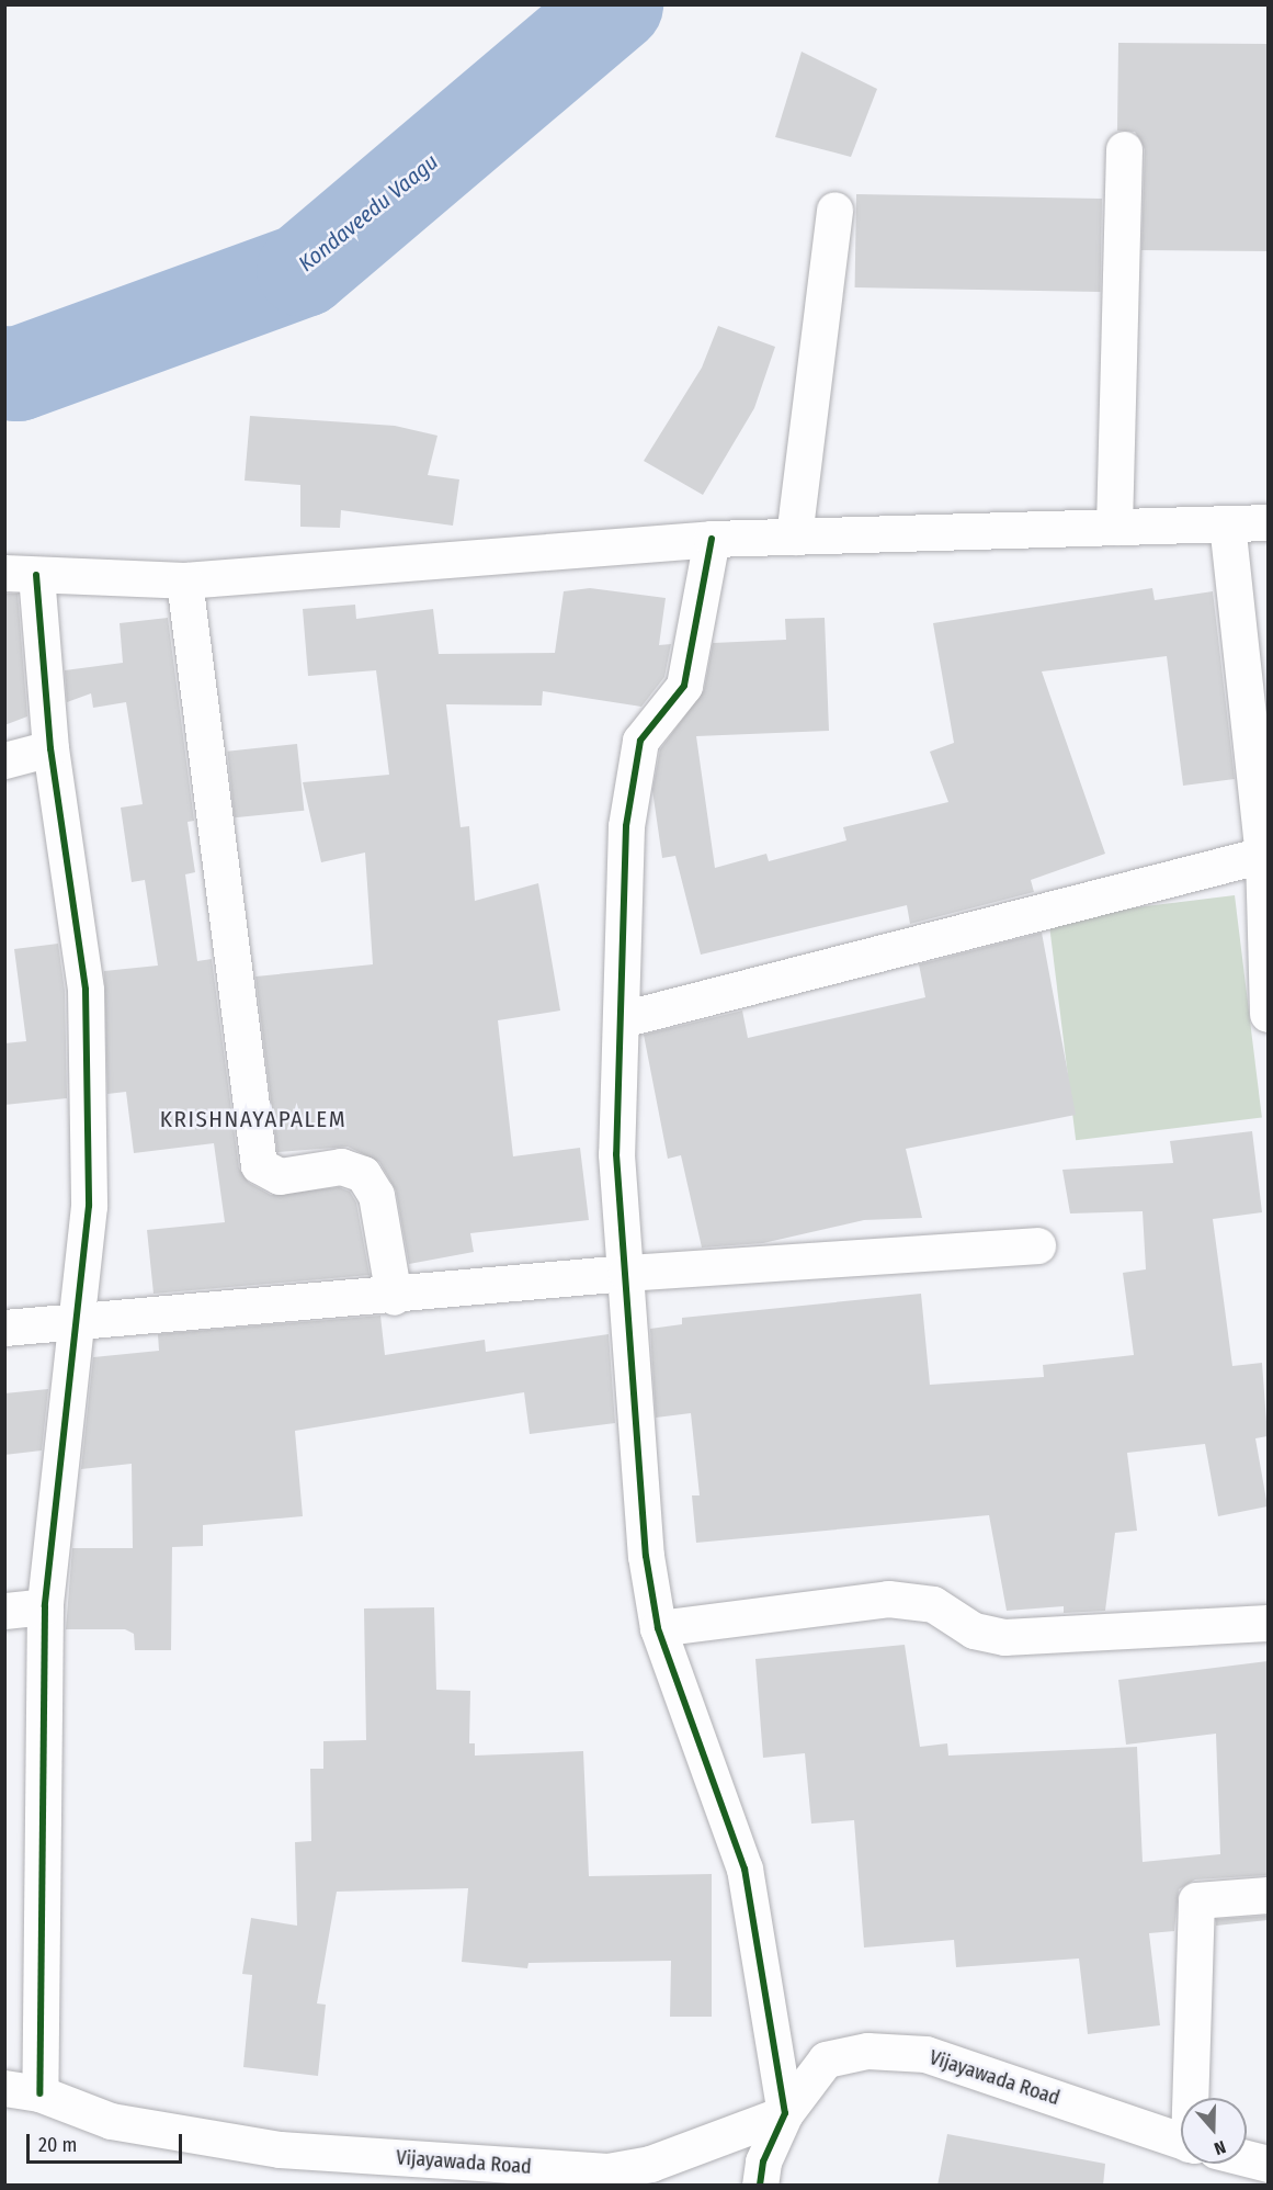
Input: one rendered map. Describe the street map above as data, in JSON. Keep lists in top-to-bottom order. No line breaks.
{"streets":{"street":["Vijayawada Road"]},"districts":["KRISHNAYAPALEM"],"water":["Kondaveedu Vaagu"],"scale_bar":"20 m","north":"bottom"}
